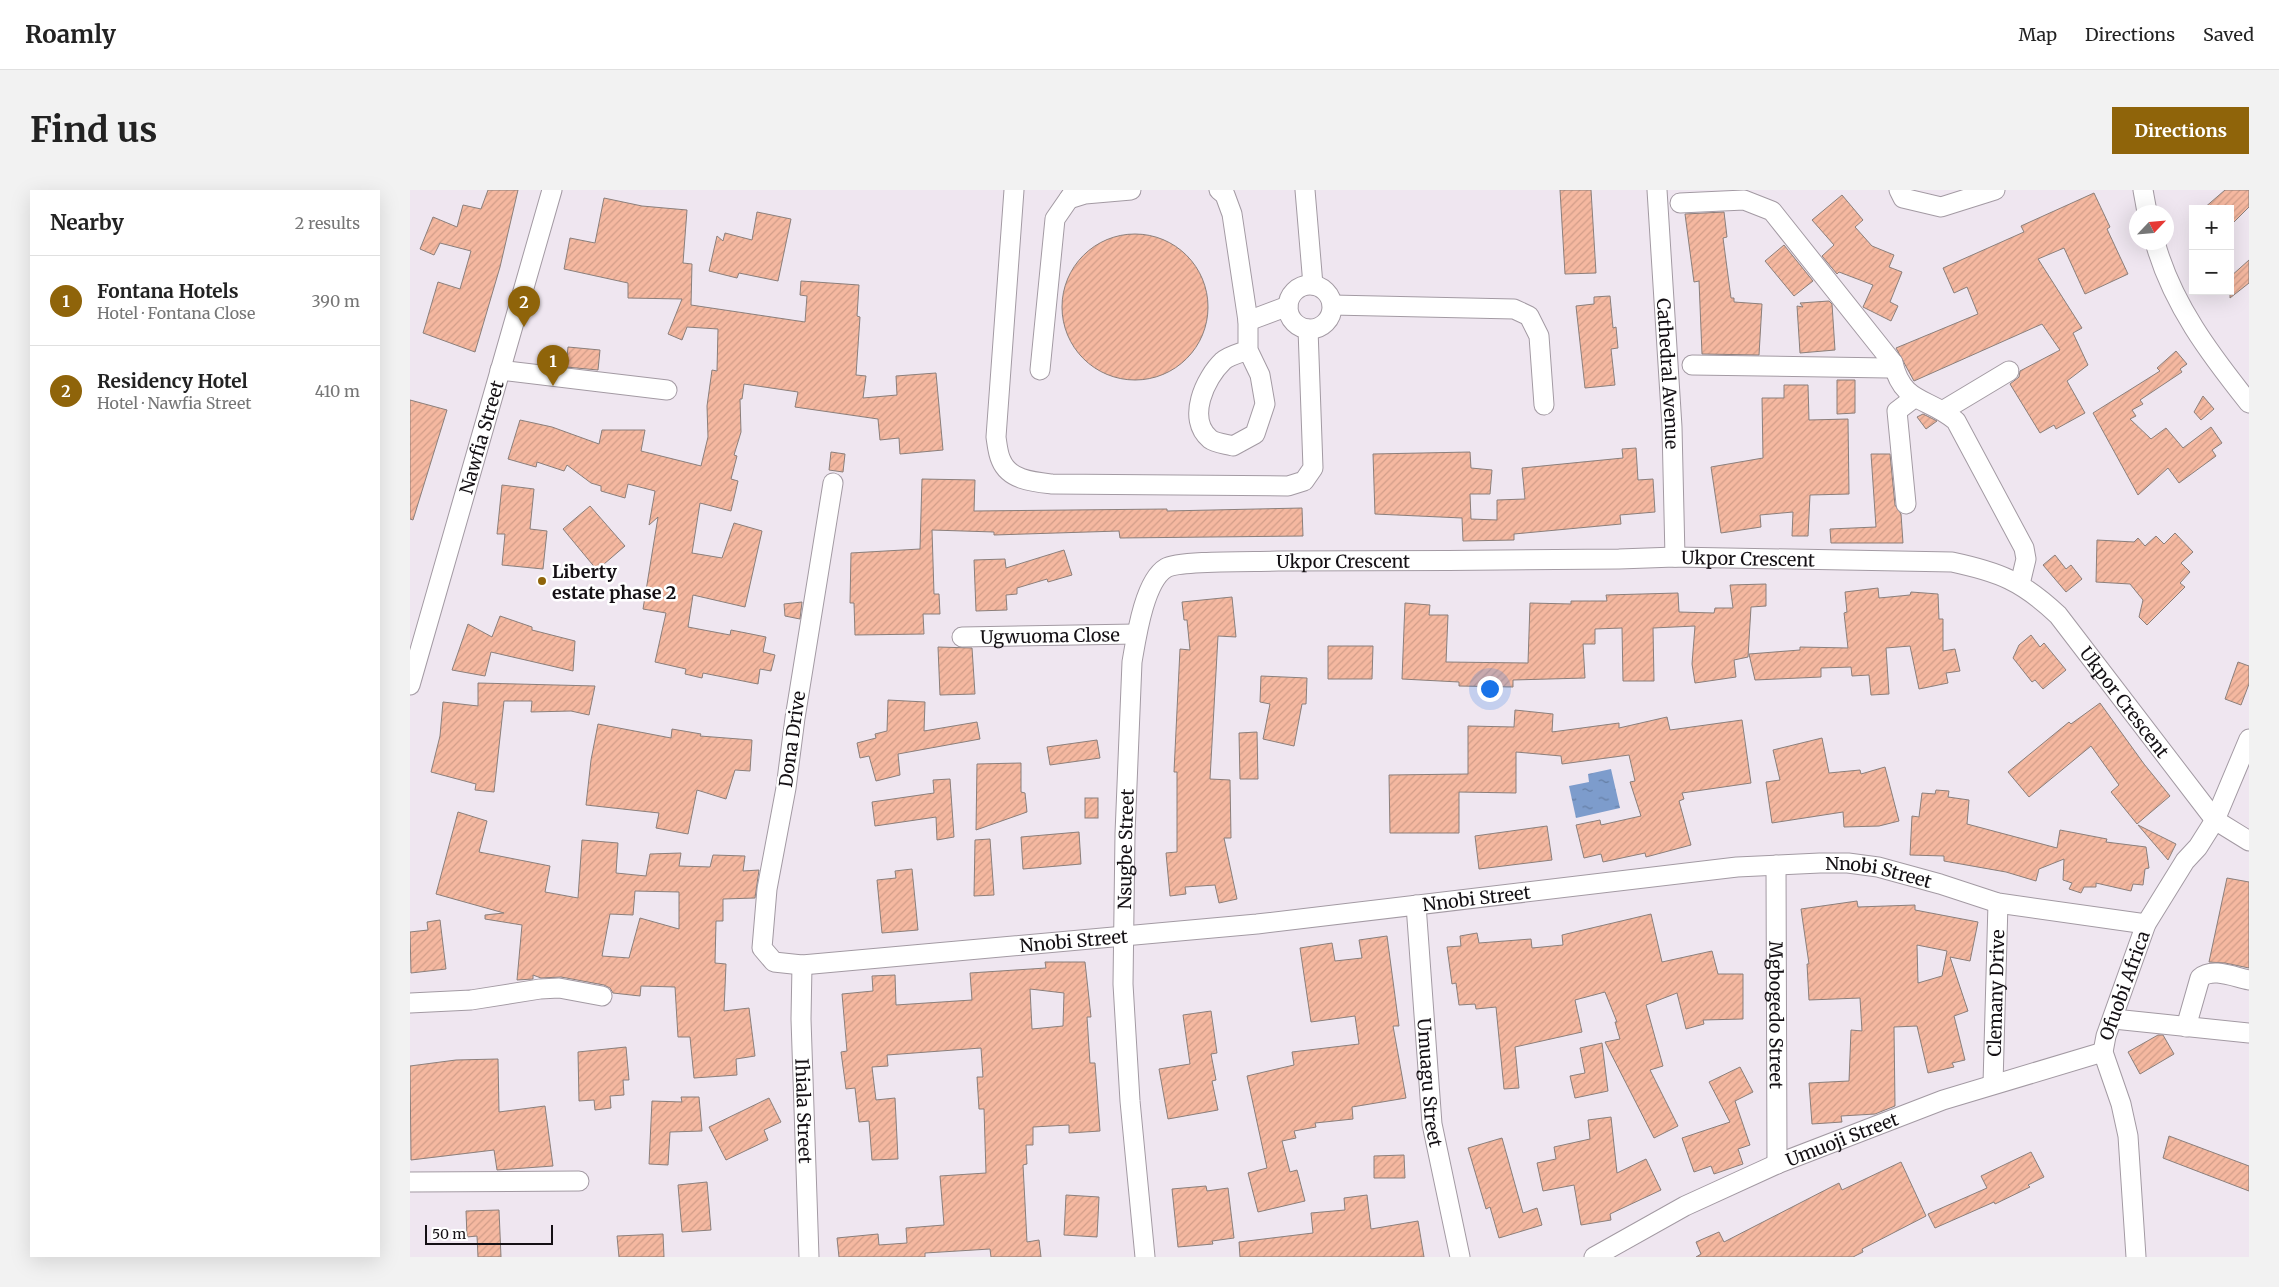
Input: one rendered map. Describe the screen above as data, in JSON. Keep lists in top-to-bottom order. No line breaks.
{"streets":{"street":["Cathedral Avenue","Nawfia Street","Ukpor Crescent","Ugwuoma Close","Dona Drive","Nsugbe Street","Nnobi Street","Ofuobi Africa","Clemany Drive","Mgbogedo Street","Umuagu Street","Ihiala Street","Umuoji Street"]},"crossings":[["Cathedral Avenue","Ukpor Crescent"],["Ukpor Crescent","Nsugbe Street"],["Ukpor Crescent","Ofuobi Africa"],["Ugwuoma Close","Nsugbe Street"],["Dona Drive","Nnobi Street"],["Dona Drive","Ihiala Street"],["Nsugbe Street","Nnobi Street"],["Nnobi Street","Ofuobi Africa"],["Nnobi Street","Clemany Drive"],["Nnobi Street","Mgbogedo Street"],["Nnobi Street","Umuagu Street"],["Nnobi Street","Ihiala Street"],["Ofuobi Africa","Umuoji Street"],["Clemany Drive","Umuoji Street"],["Mgbogedo Street","Umuoji Street"]],"places":["Liberty estate phase 2"],"scale_bar":"50 m","north":"top right","page":{"header":"Roamly","nav":["Map","Directions","Saved"],"buttons":"Directions","title":"Find us","heading":["Nearby","2 results"],"map_buttons":["+","−"],"list":[{"mark":"1","name":"Fontana Hotels","note":"Hotel · Fontana Close","value":"390 m"},{"mark":"2","name":"Residency Hotel","note":"Hotel · Nawfia Street","value":"410 m"}],"pins":["2","1"],"scale":"50 m"}}
